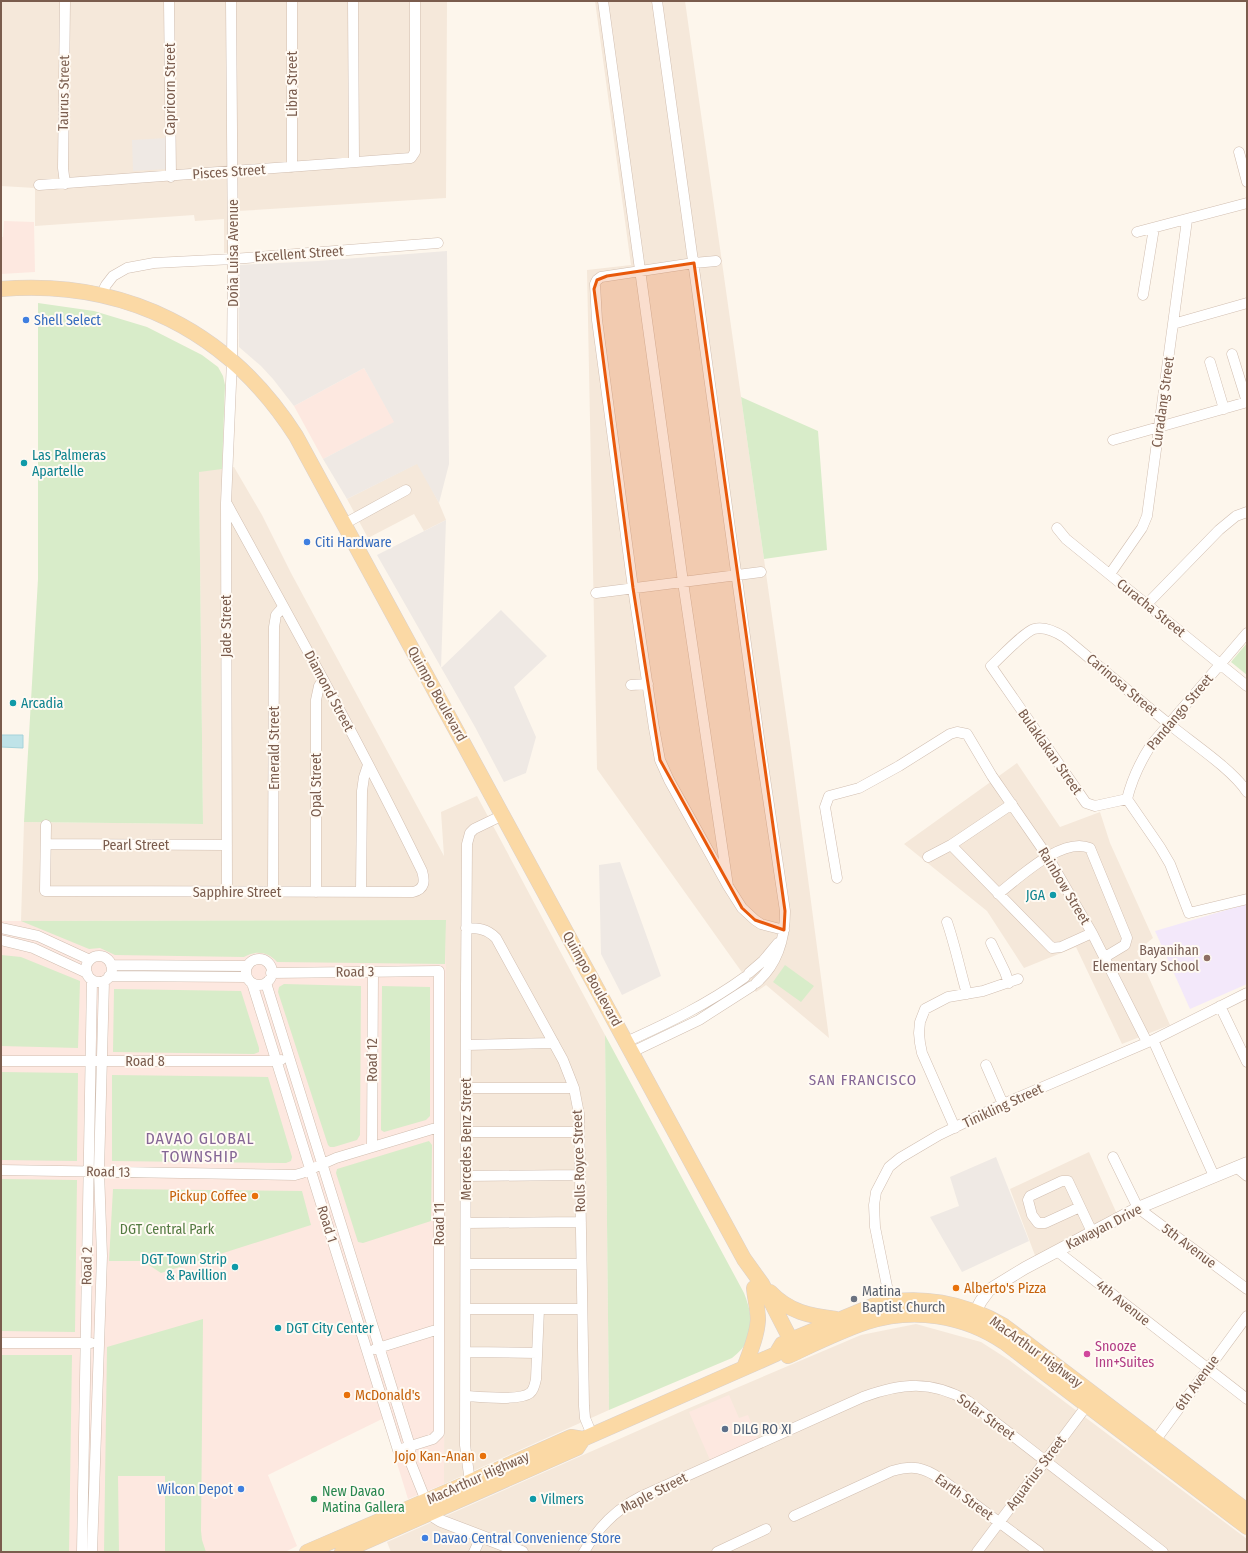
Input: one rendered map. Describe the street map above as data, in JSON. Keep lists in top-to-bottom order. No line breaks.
{"streets":{"main road":["Quimpo Boulevard","MacArthur Highway"],"street":["Libra Street","Capricorn Street","Taurus Street","Pisces Street","Doña Luisa Avenue","Excellent Street","Curadang Street","Curacha Street","Jade Street","Carinosa Street","Diamond Street","Pandango Street","Emerald Street","Bulaklakan Street","Opal Street","Pearl Street","Rainbow Street","Sapphire Street","Road 3","Road 12","Road 8","Tinikling Street","Mercedes Benz Street","Rolls Royce Street","Road 13","Road 1","Road 11","Kawayan Drive","5th Avenue","Road 2","4th Avenue","6th Avenue","Solar Street","Aquarius Street","Maple Street","Earth Street"]},"crossings":[["Libra Street","Pisces Street"],["Capricorn Street","Pisces Street"],["Taurus Street","Pisces Street"],["Pisces Street","Doña Luisa Avenue"],["Doña Luisa Avenue","Excellent Street"],["Doña Luisa Avenue","Jade Street"],["Doña Luisa Avenue","Quimpo Boulevard"],["Excellent Street","Quimpo Boulevard"],["Curadang Street","Curacha Street"],["Curacha Street","Pandango Street"],["Jade Street","Diamond Street"],["Jade Street","Quimpo Boulevard"],["Jade Street","Pearl Street"],["Jade Street","Sapphire Street"],["Carinosa Street","Pandango Street"],["Carinosa Street","Bulaklakan Street"],["Diamond Street","Emerald Street"],["Diamond Street","Opal Street"],["Diamond Street","Sapphire Street"],["Quimpo Boulevard","Mercedes Benz Street"],["Quimpo Boulevard","MacArthur Highway"],["Pandango Street","Bulaklakan Street"],["Emerald Street","Sapphire Street"],["Opal Street","Sapphire Street"],["Pearl Street","Sapphire Street"],["Rainbow Street","Tinikling Street"],["Rainbow Street","Kawayan Drive"],["Road 3","Road 12"],["Road 3","Road 1"],["Road 3","Road 11"],["Road 12","Road 13"],["Road 8","Road 1"],["Road 8","Road 2"],["Tinikling Street","MacArthur Highway"],["Mercedes Benz Street","Rolls Royce Street"],["Mercedes Benz Street","MacArthur Highway"],["Rolls Royce Street","MacArthur Highway"],["Road 13","Road 1"],["Road 13","Road 11"],["Road 13","Road 2"],["Road 1","Road 11"],["Road 1","MacArthur Highway"],["Kawayan Drive","5th Avenue"],["Kawayan Drive","4th Avenue"],["Kawayan Drive","MacArthur Highway"],["4th Avenue","6th Avenue"],["MacArthur Highway","6th Avenue"],["MacArthur Highway","Aquarius Street"],["Solar Street","Aquarius Street"],["Solar Street","Maple Street"],["Aquarius Street","Earth Street"]],"districts":["SAN FRANCISCO","DAVAO GLOBAL TOWNSHIP"],"parks":["DGT Central Park"],"places":["Shell Select","Las Palmeras Apartelle","Citi Hardware","Arcadia","JGA","Bayanihan Elementary School","Pickup Coffee","DGT Town Strip & Pavillion","Alberto's Pizza","Matina Baptist Church","DGT City Center","Snooze Inn+Suites","McDonald's","DILG RO XI","Jojo Kan-Anan","Wilcon Depot","New Davao Matina Gallera","Vilmers","Davao Central Convenience Store"]}
